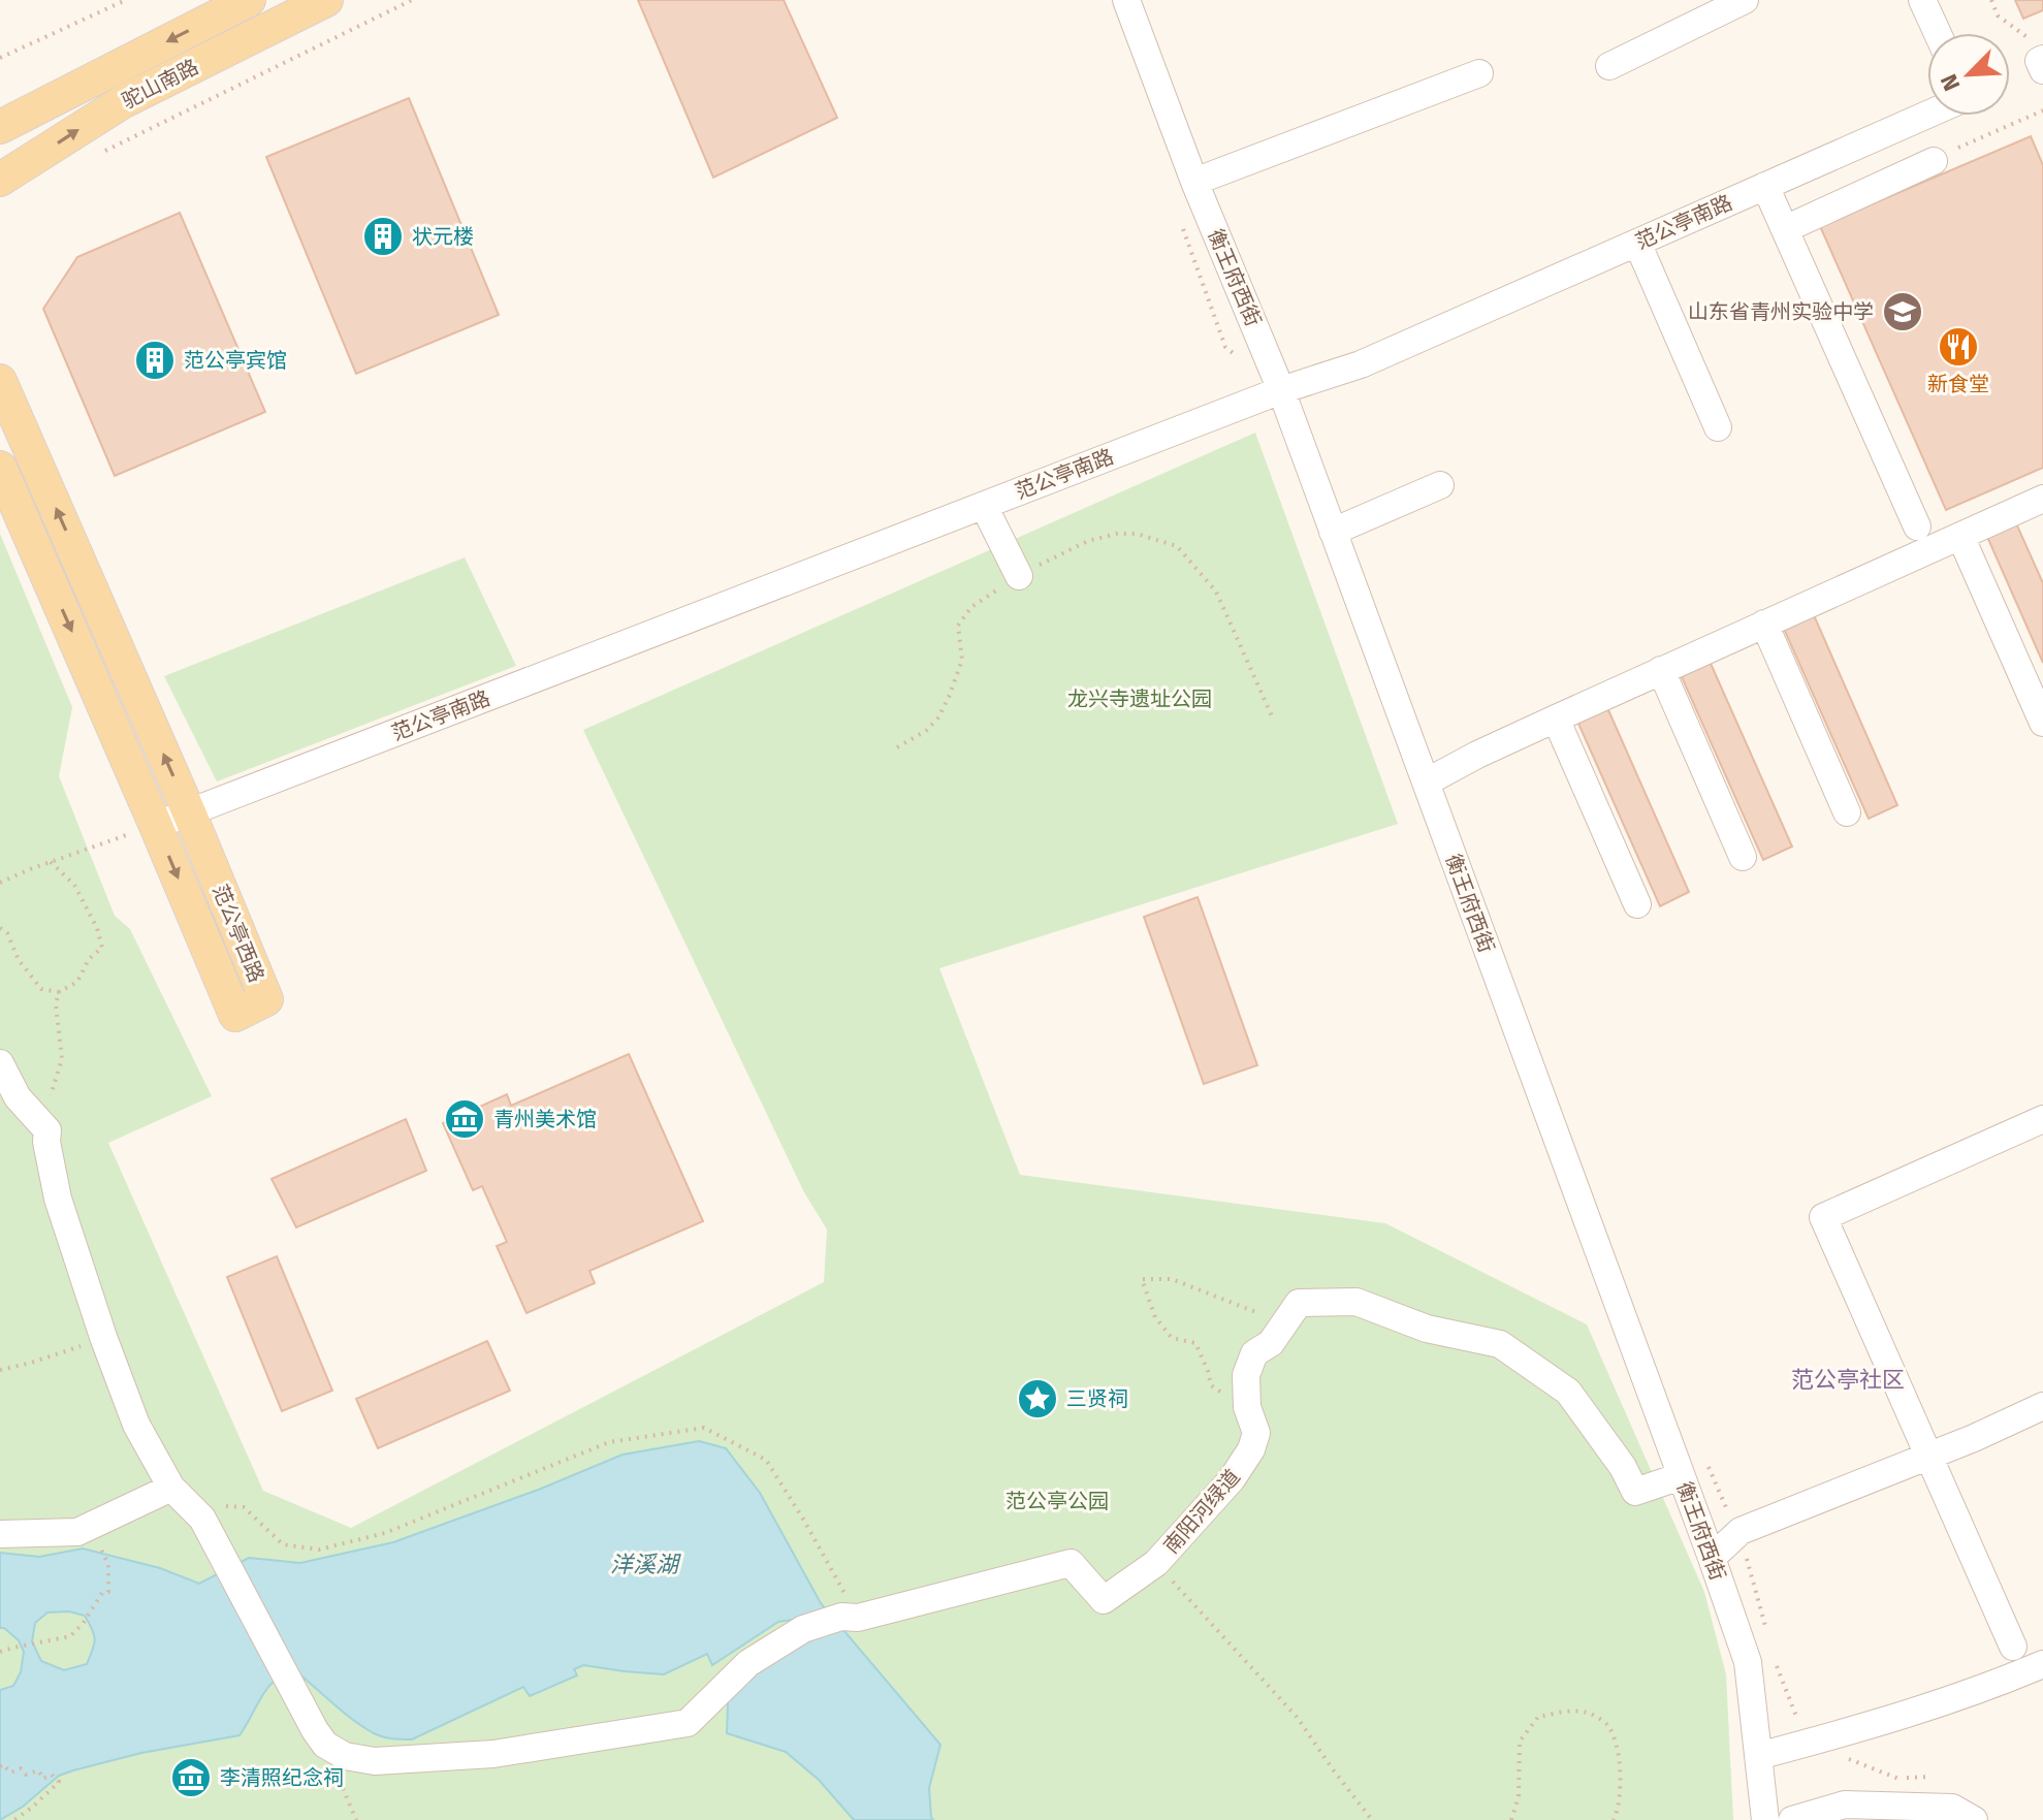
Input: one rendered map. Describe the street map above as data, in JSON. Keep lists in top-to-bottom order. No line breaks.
{"streets":{"main road":["驼山南路","范公亭西路"],"street":["范公亭南路","衡王府西街","南阳河绿道"]},"crossings":[["范公亭南路","衡王府西街"],["范公亭南路","范公亭西路"]],"districts":["范公亭社区"],"water":["洋溪湖"],"parks":["龙兴寺遗址公园","范公亭公园"],"places":{"building":["状元楼","范公亭宾馆"],"school or university":["山东省青州实验中学"],"restaurant":["新食堂"],"museum":["青州美术馆","李清照纪念祠"],"place":["三贤祠"]},"north":"bottom left"}
